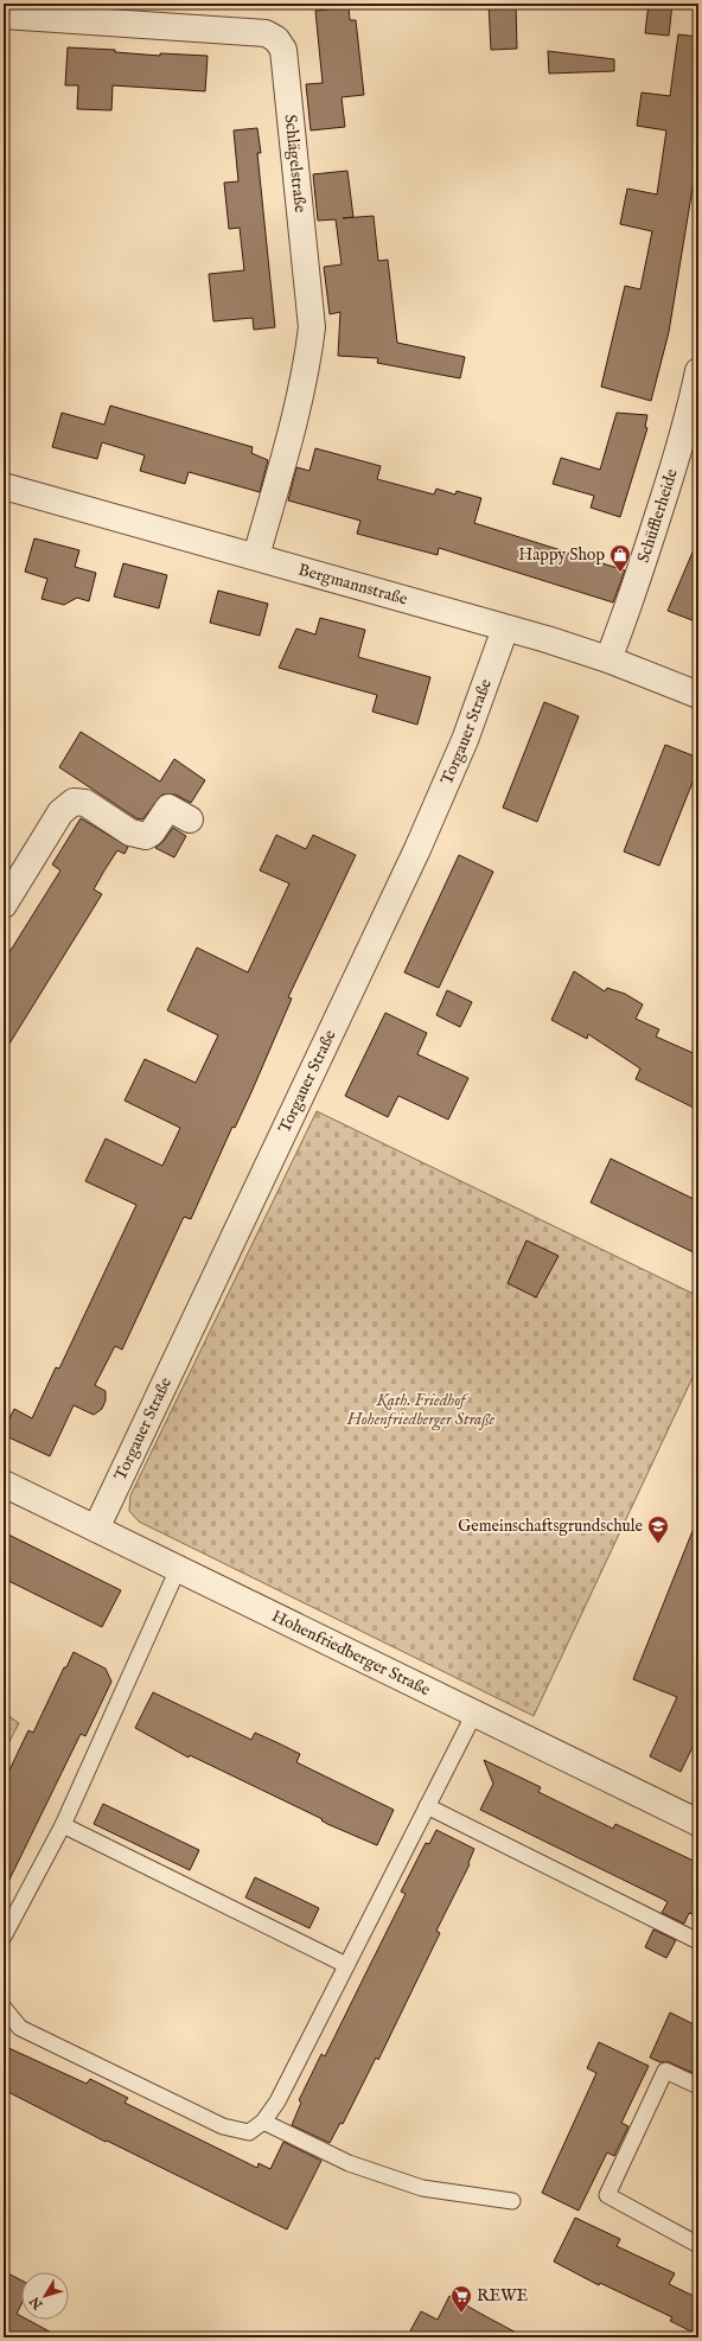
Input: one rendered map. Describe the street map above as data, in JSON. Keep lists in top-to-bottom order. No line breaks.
{"streets":{"street":["Schlägelstraße","Schüfflerheide","Bergmannstraße","Torgauer Straße","Hohenfriedberger Straße"]},"crossings":[["Schlägelstraße","Bergmannstraße"],["Schüfflerheide","Bergmannstraße"],["Bergmannstraße","Torgauer Straße"],["Torgauer Straße","Hohenfriedberger Straße"]],"parks":["Kath. Friedhof Hohenfriedberger Straße"],"places":{"shop":["Happy Shop"],"school or university":["Gemeinschaftsgrundschule"],"supermarket":["REWE"]},"north":"bottom left"}
